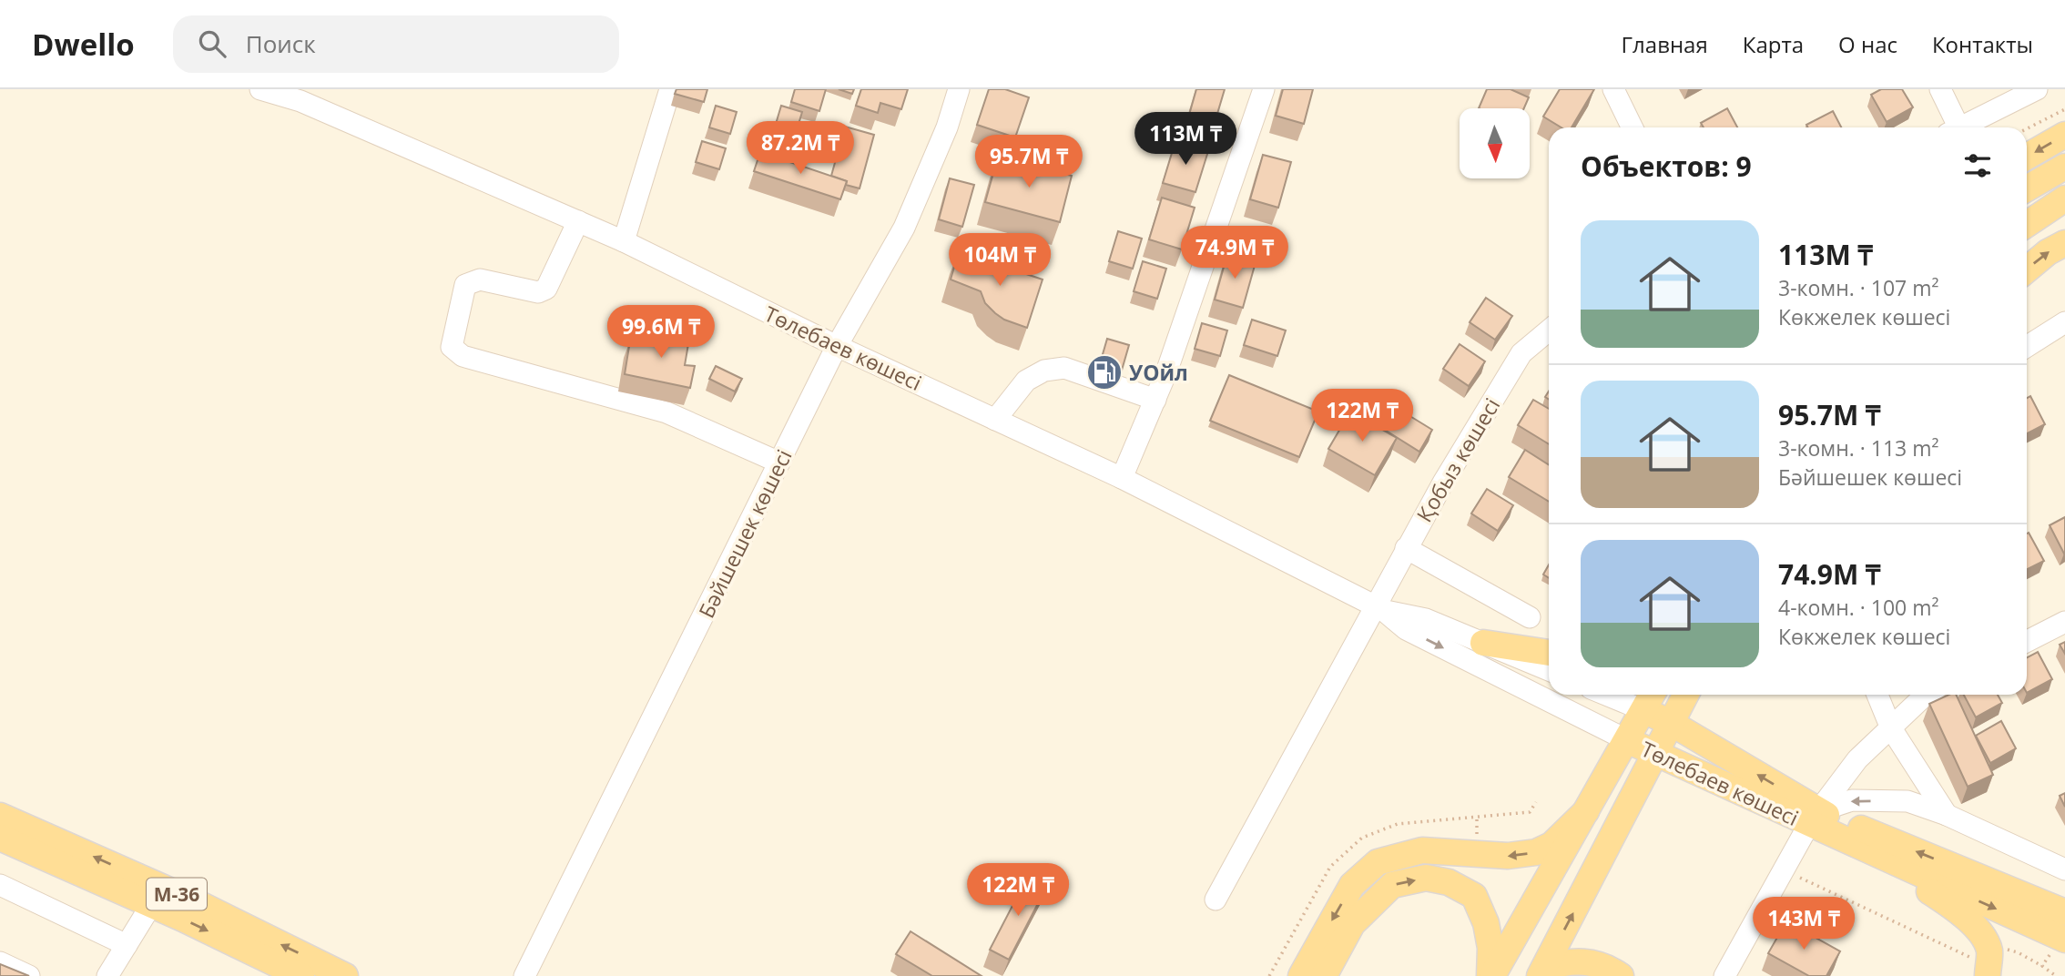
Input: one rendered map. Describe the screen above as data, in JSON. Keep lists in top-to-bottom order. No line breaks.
{"streets":{"main road":["Төлебаев көшесі","M-36"],"street":["Қобыз көшесі","Бәйшешек көшесі"]},"crossings":[["Төлебаев көшесі","Қобыз көшесі"],["Төлебаев көшесі","Бәйшешек көшесі"]],"places":{"fuel station":["УОйл"]},"north":"bottom","page":{"header":"Dwello","search":"Поиск","nav":["Главная","Карта","О нас","Контакты"],"price":["113M ₸","87.2M ₸","95.7M ₸","74.9M ₸","104M ₸","99.6M ₸","122M ₸","122M ₸","143M ₸"],"heading":"Объектов: 9","list":[{"name":"113M ₸","note":"3-комн. · 107 m² · Көкжелек көшесі"},{"name":"95.7M ₸","note":"3-комн. · 113 m² · Бәйшешек көшесі"},{"name":"74.9M ₸","note":"4-комн. · 100 m² · Көкжелек көшесі"}]}}
